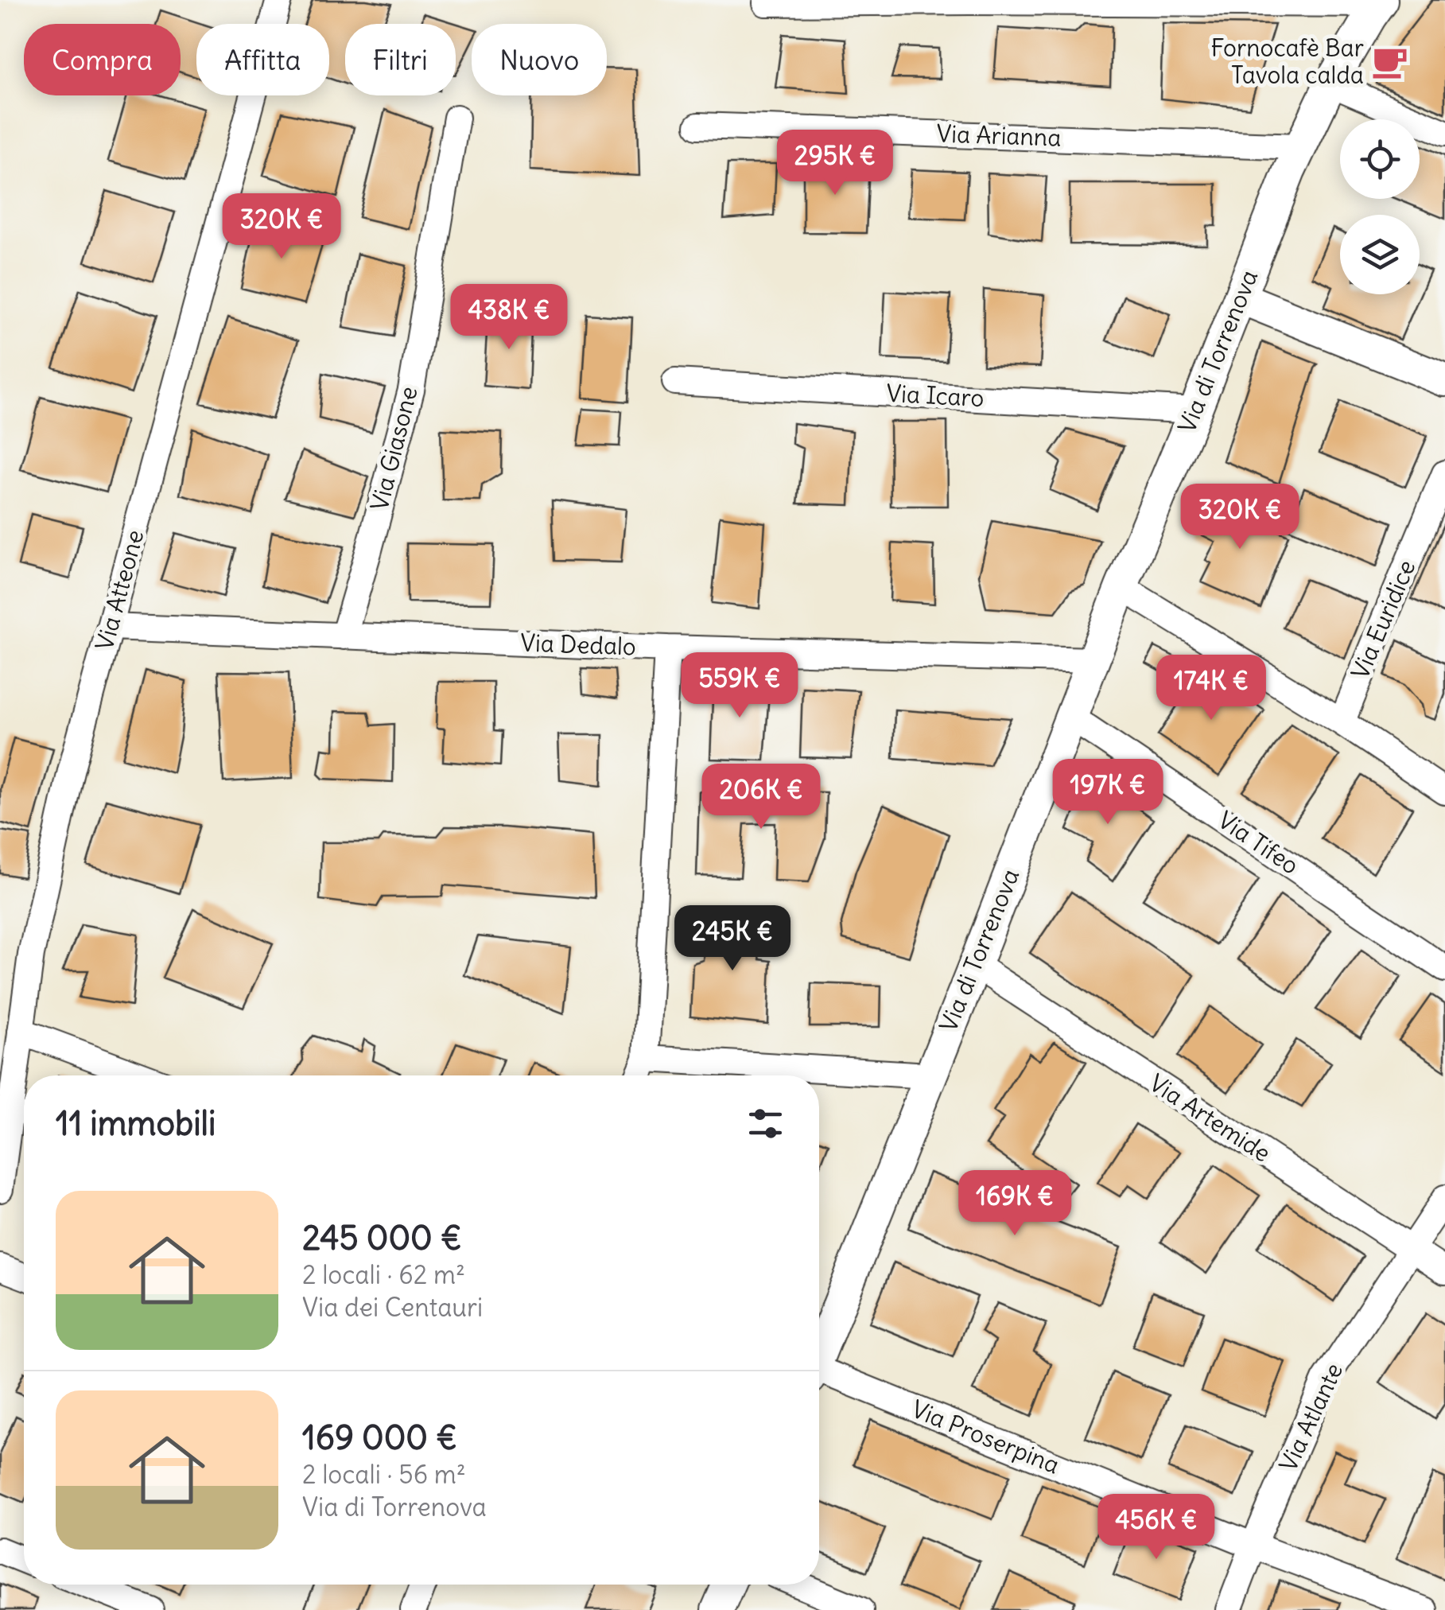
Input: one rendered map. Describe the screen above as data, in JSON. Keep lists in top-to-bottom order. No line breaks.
{"streets":{"street":["Via Arianna","Via di Torrenova","Via Icaro","Via Giasone","Via Atteone","Via Euridice","Via Dedalo","Via Tifeo","Via Artemide","Via Atlante","Via Proserpina"]},"crossings":[["Via Arianna","Via di Torrenova"],["Via di Torrenova","Via Icaro"],["Via di Torrenova","Via Dedalo"],["Via di Torrenova","Via Tifeo"],["Via di Torrenova","Via Artemide"],["Via Giasone","Via Dedalo"],["Via Atteone","Via Dedalo"],["Via Artemide","Via Atlante"],["Via Atlante","Via Proserpina"]],"places":{"cafe":["Fornocafè Bar Tavola calda"]},"page":{"chip":["Compra","Affitta","Filtri","Nuovo"],"price":["295K €","320K €","438K €","320K €","559K €","174K €","197K €","206K €","245K €","169K €","456K €"],"heading":"11 immobili","list":[{"name":"245 000 €","note":"2 locali · 62 m² · Via dei Centauri"},{"name":"169 000 €","note":"2 locali · 56 m² · Via di Torrenova"}]}}
